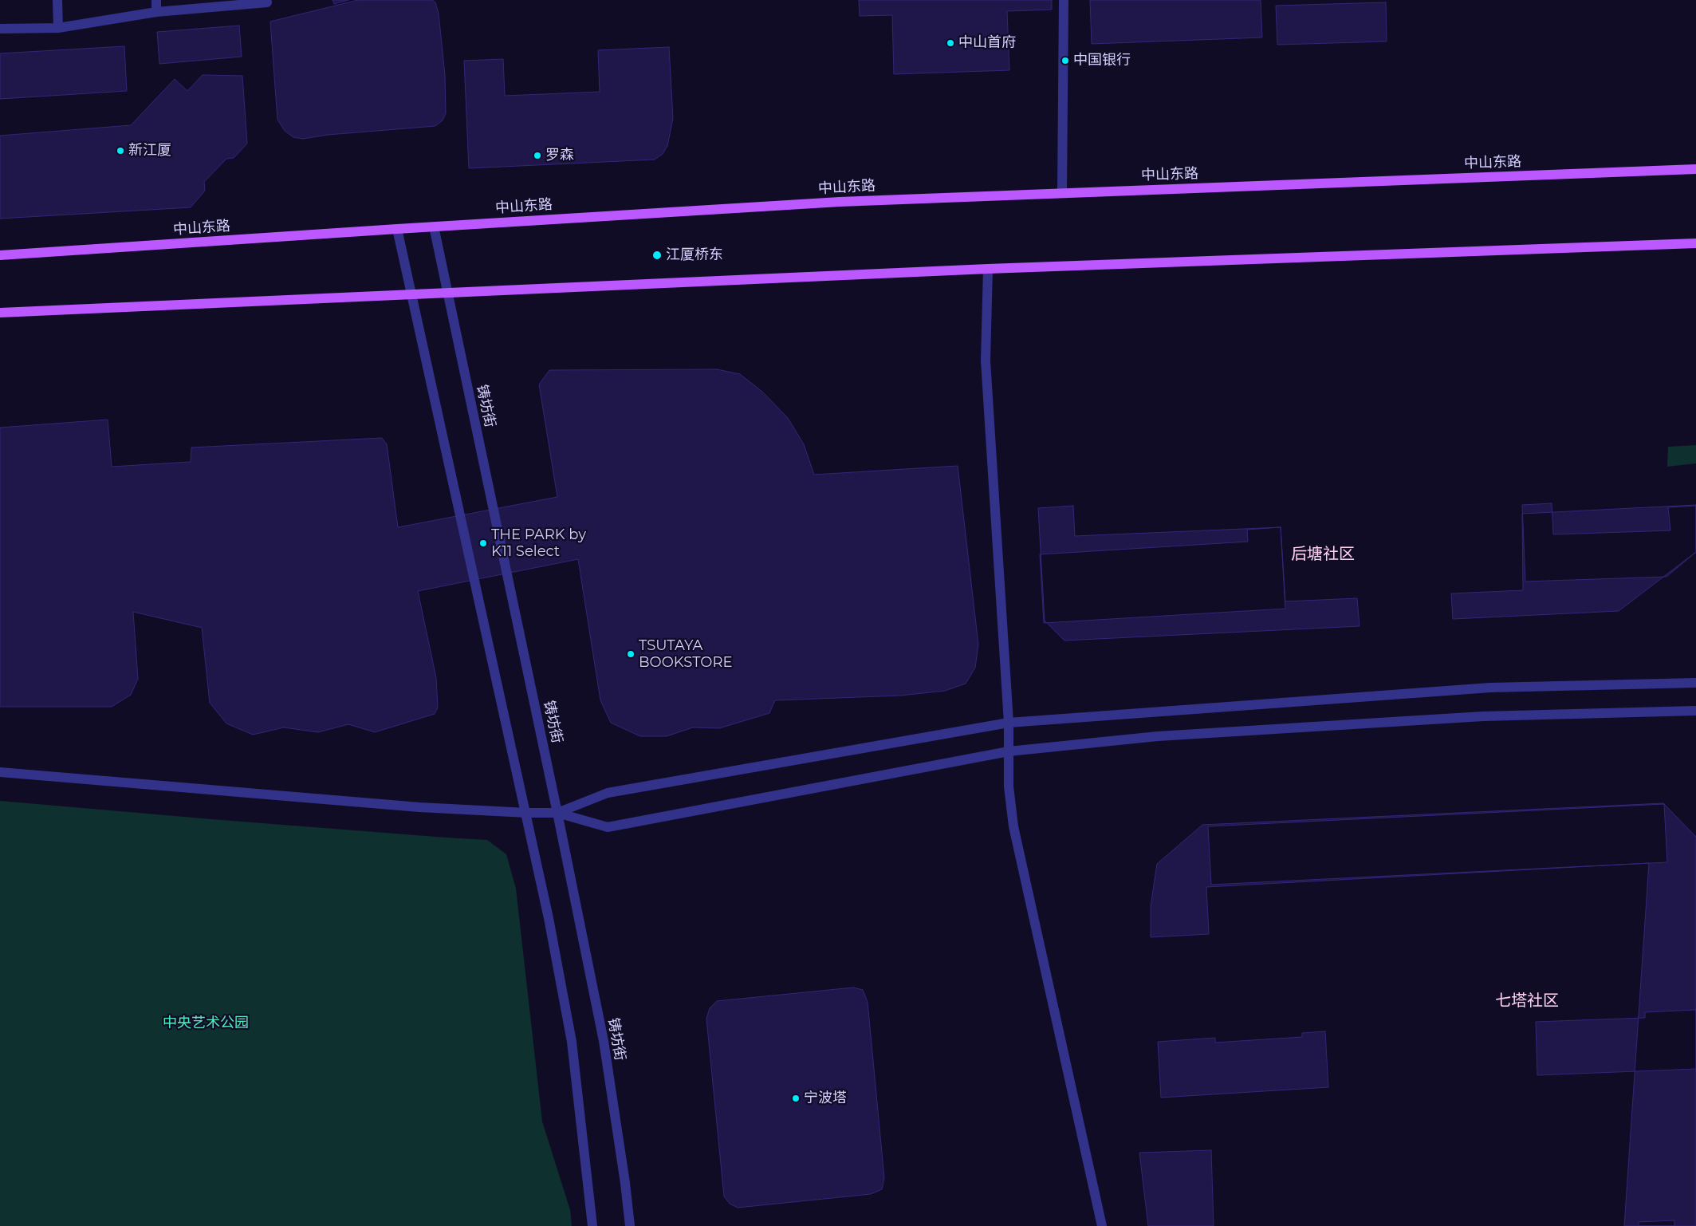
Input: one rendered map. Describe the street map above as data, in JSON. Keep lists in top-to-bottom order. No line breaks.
{"streets":{"main road":["中山东路"],"street":["铸坊街"]},"crossings":[["中山东路","铸坊街"]],"districts":["后塘社区","七塔社区"],"parks":["中央艺术公园"],"places":["中山首府","中国银行","新江厦","罗森","江厦桥东","THE PARK by K11 Select","TSUTAYA BOOKSTORE","宁波塔"]}
